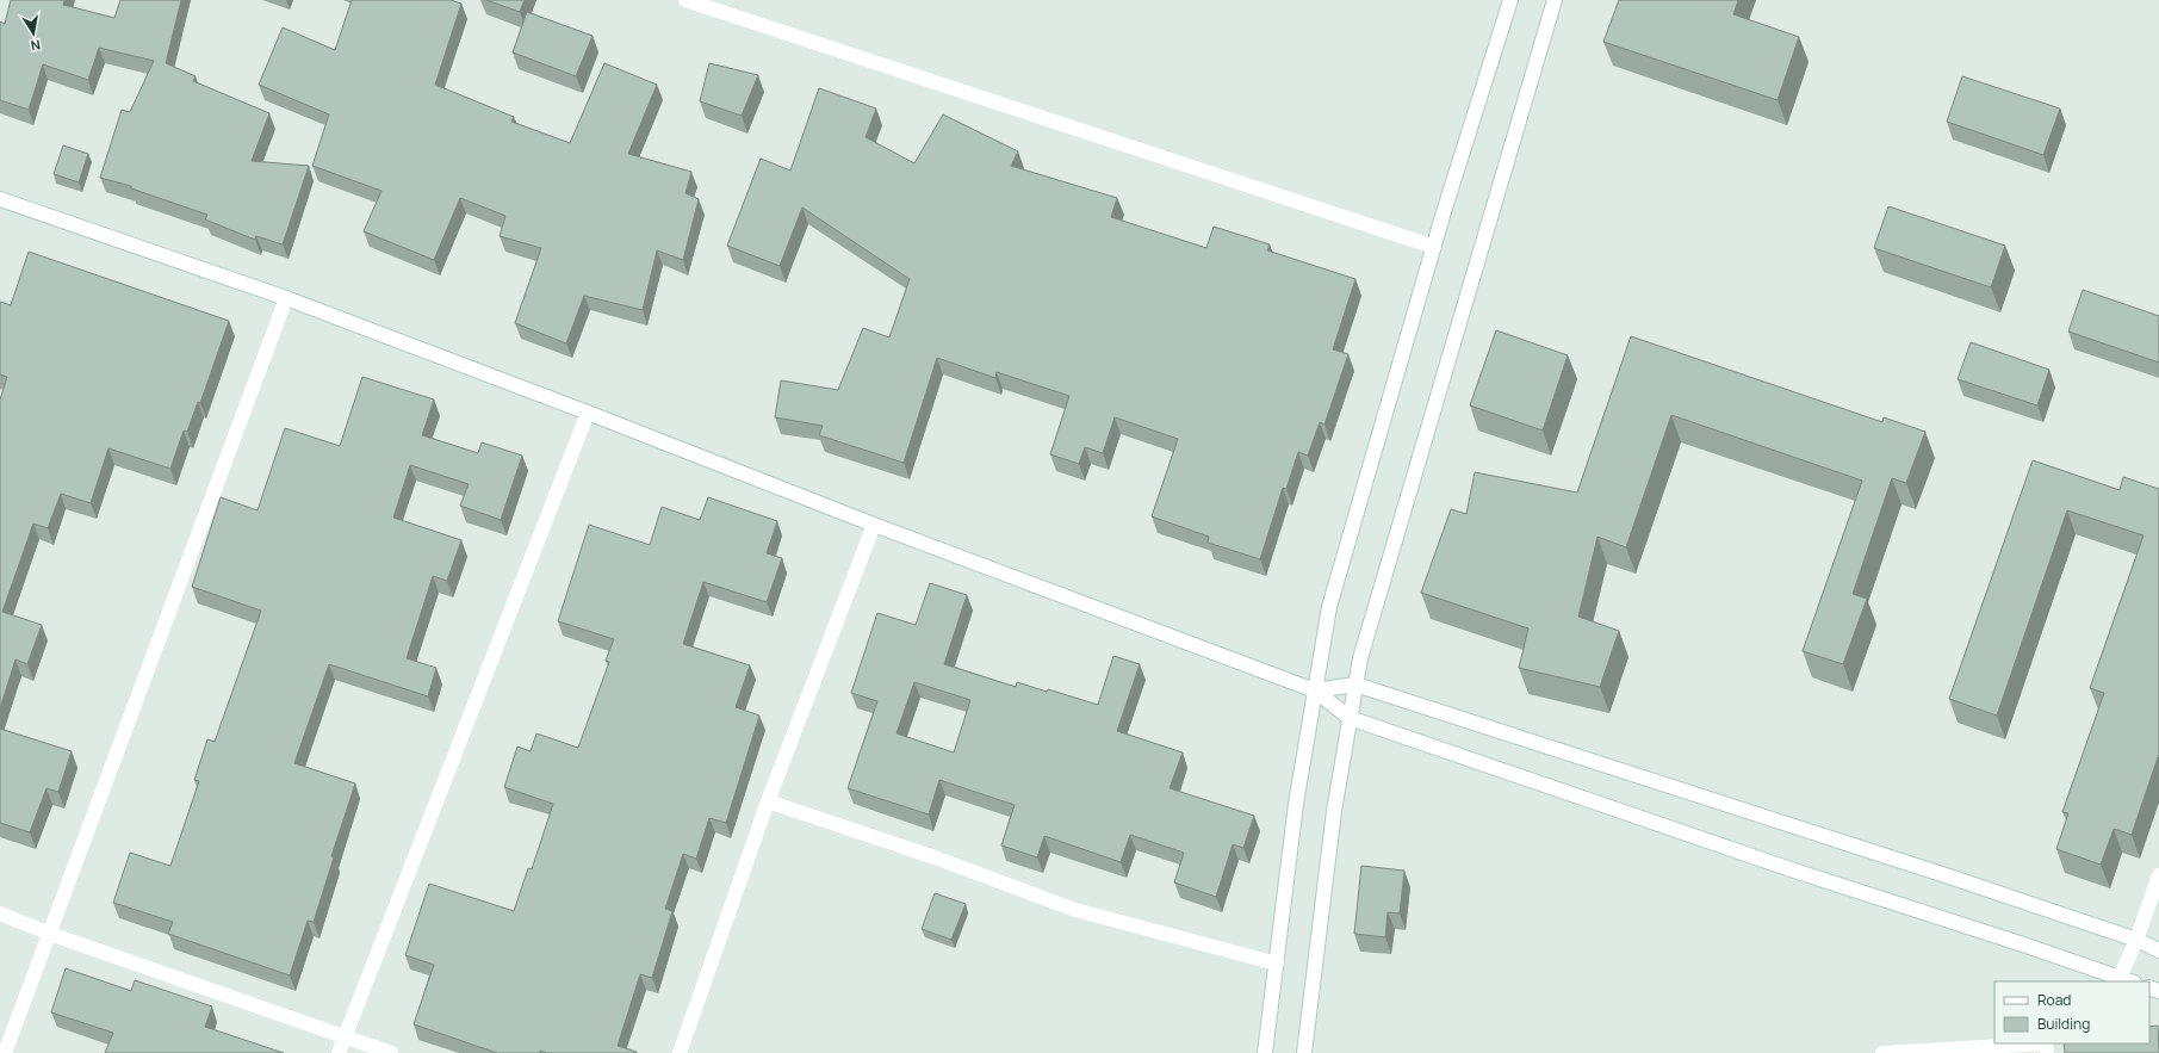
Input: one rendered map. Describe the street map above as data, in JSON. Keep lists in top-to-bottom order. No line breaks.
{"legend":["Road","Building"],"north":"bottom"}
